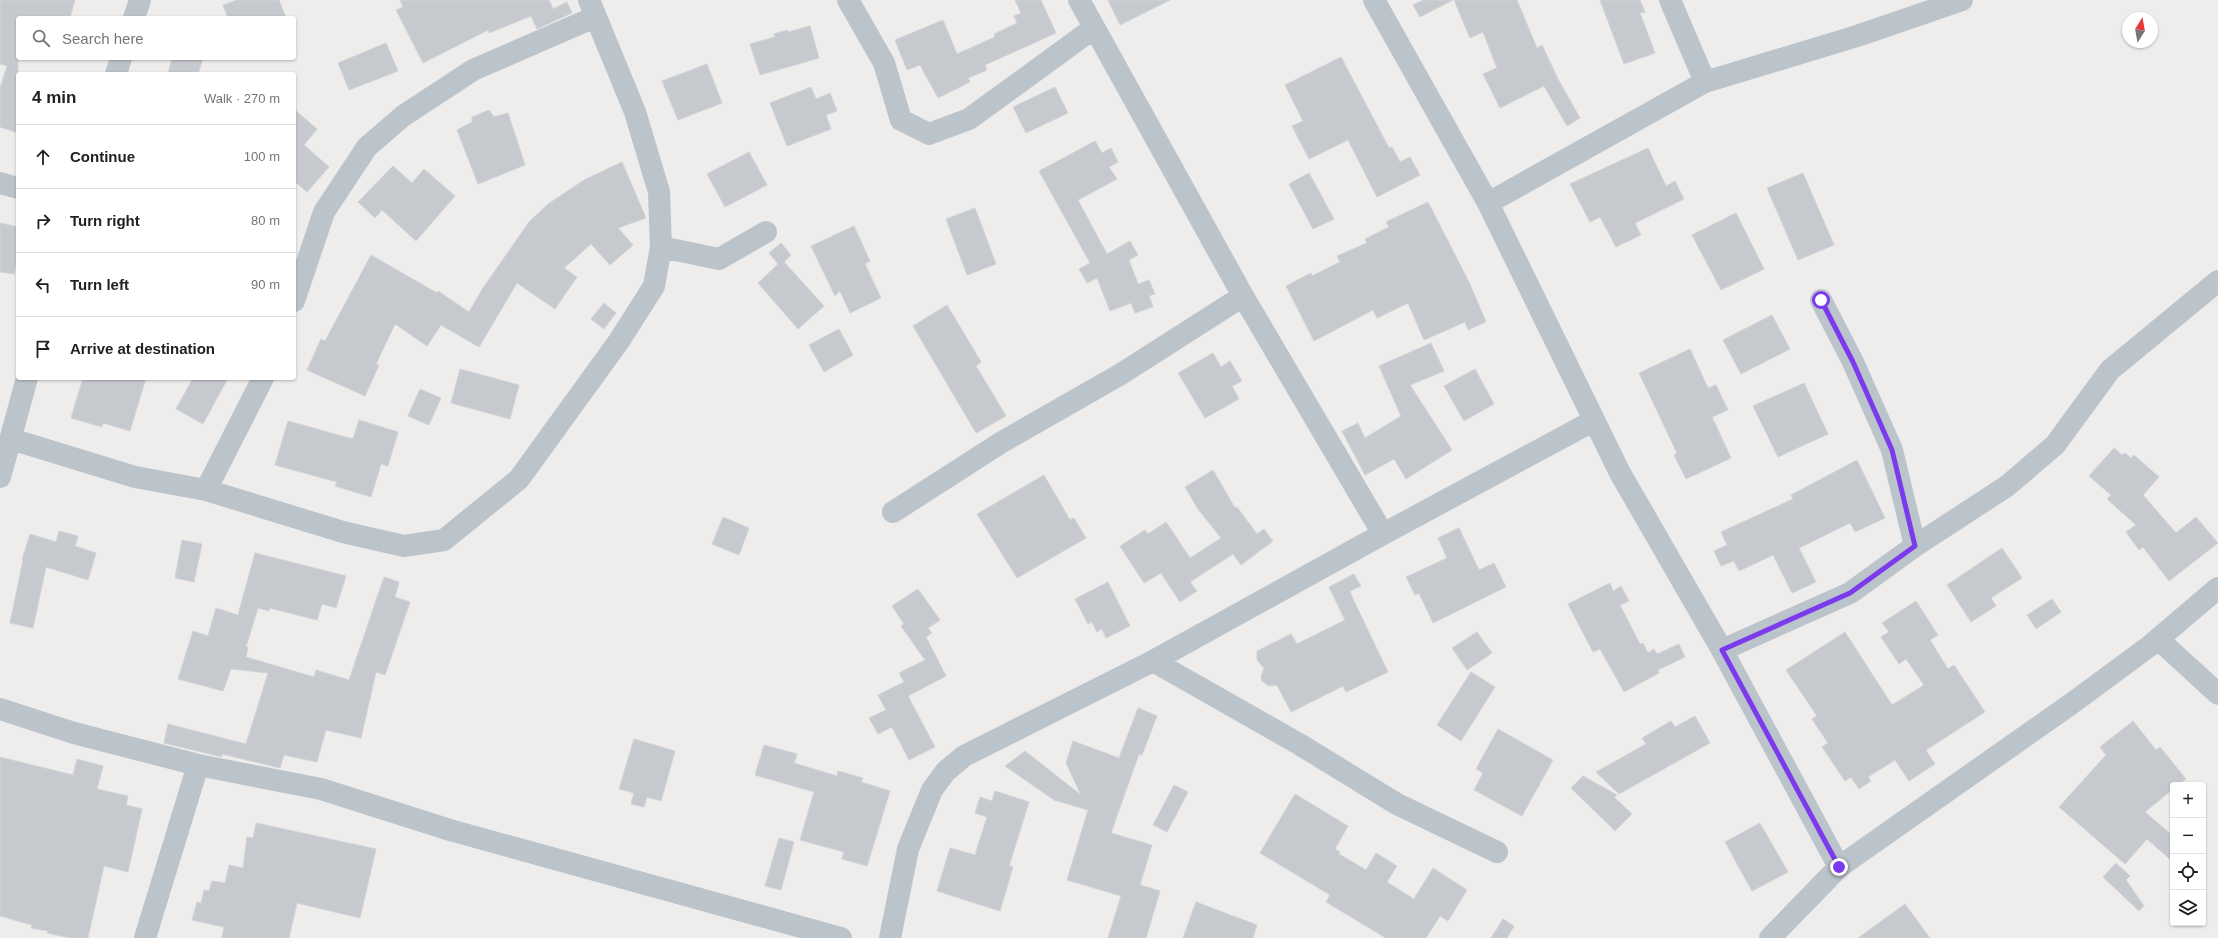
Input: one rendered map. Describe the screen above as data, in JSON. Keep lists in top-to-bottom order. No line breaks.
{"north":"top","page":{"search":"Search here","heading":["4 min","Walk · 270 m"],"list":[["Continue","100 m"],["Turn right","80 m"],["Turn left","90 m"],"Arrive at destination"],"map_buttons":["+","−"]}}
